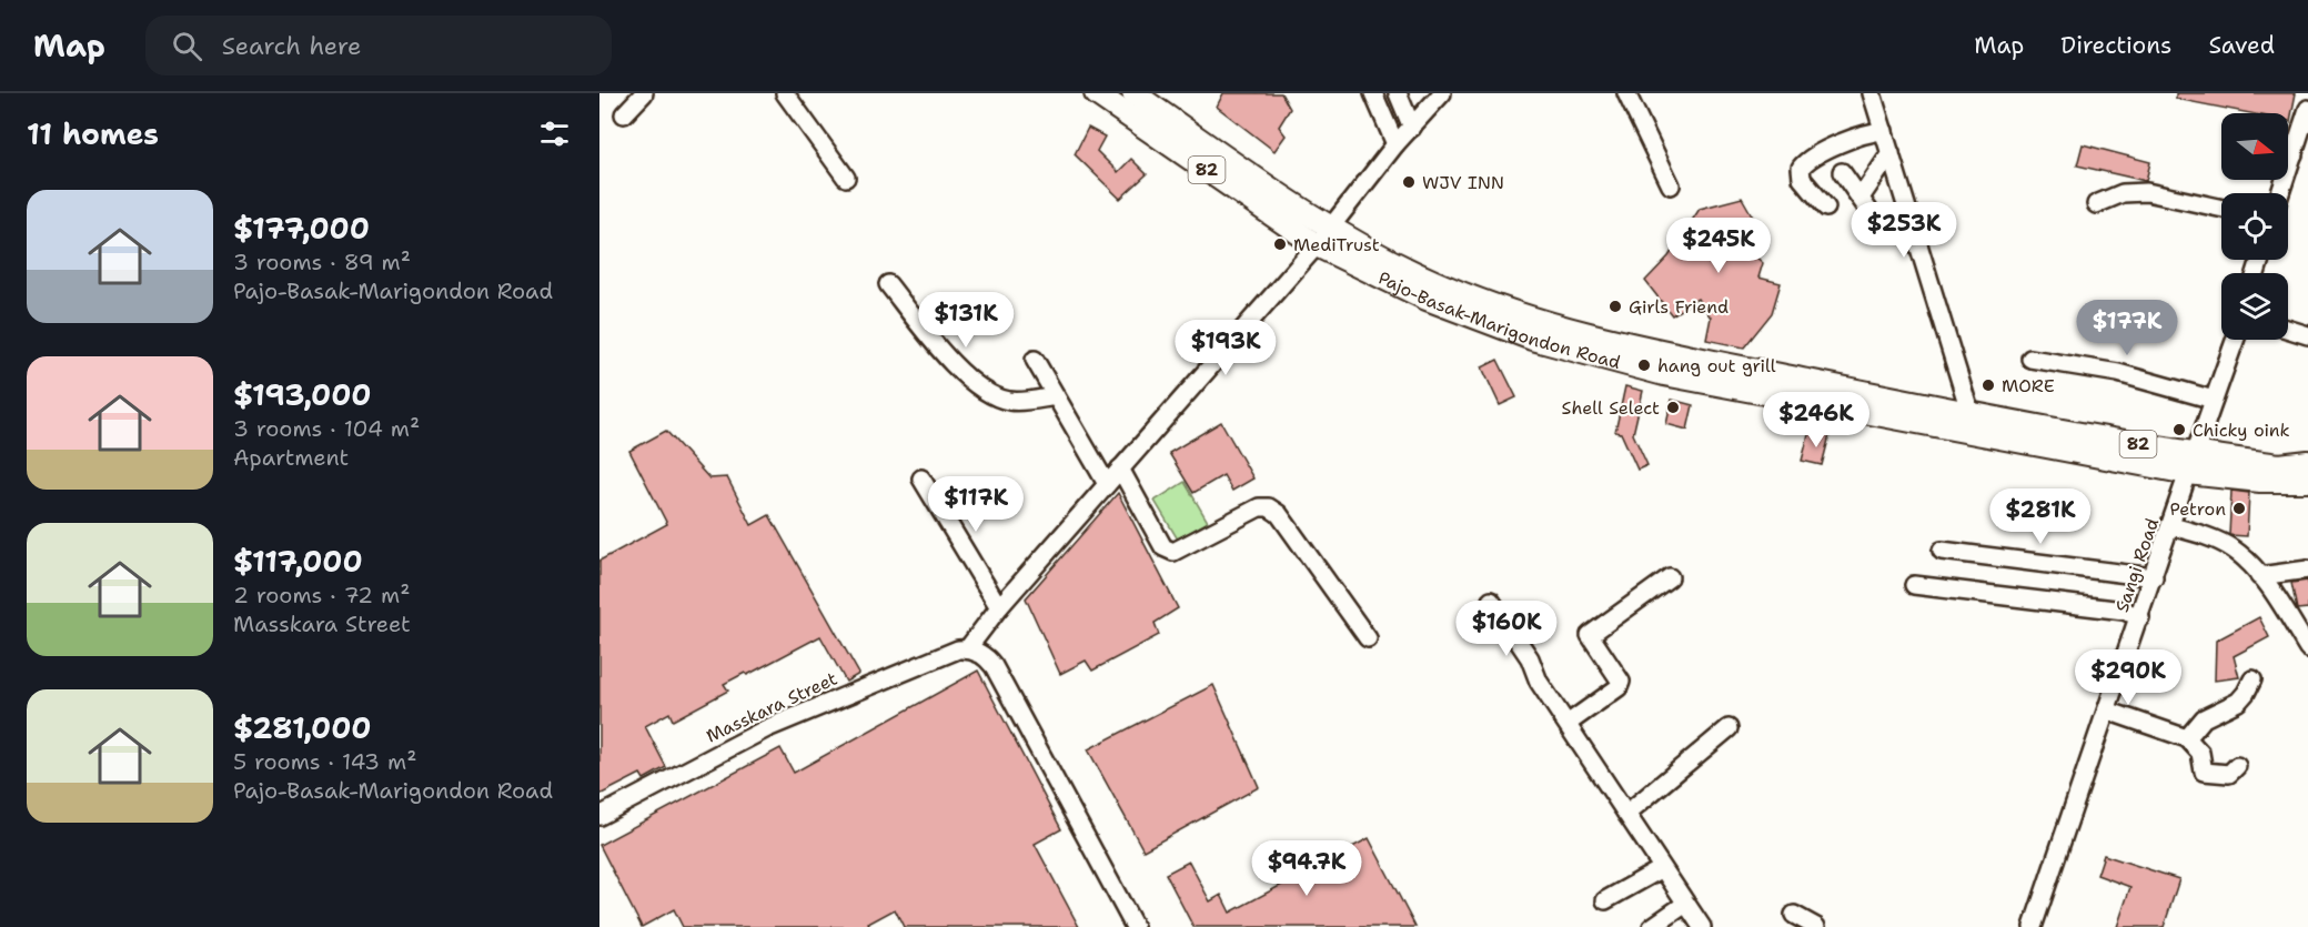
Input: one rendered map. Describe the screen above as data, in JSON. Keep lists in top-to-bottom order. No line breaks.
{"streets":{"main road":["82","Pajo-Basak-Marigondon Road"],"street":["Sangi Road","Masskara Street"]},"crossings":[["Pajo-Basak-Marigondon Road","Sangi Road"]],"places":["WJV INN","MediTrust","Girls Friend","hang out grill","MORE","Shell Select","Chicky oink","Petron"],"north":"right","page":{"header":"Map","search":"Search here","nav":["Map","Directions","Saved"],"heading":"11 homes","list":[{"name":"$177,000","note":"3 rooms · 89 m² · Pajo-Basak-Marigondon Road"},{"name":"$193,000","note":"3 rooms · 104 m² · Apartment"},{"name":"$117,000","note":"2 rooms · 72 m² · Masskara Street"},{"name":"$281,000","note":"5 rooms · 143 m² · Pajo-Basak-Marigondon Road"}],"price":["$253K","$245K","$131K","$177K","$193K","$246K","$117K","$281K","$160K","$290K","$94.7K"]}}
